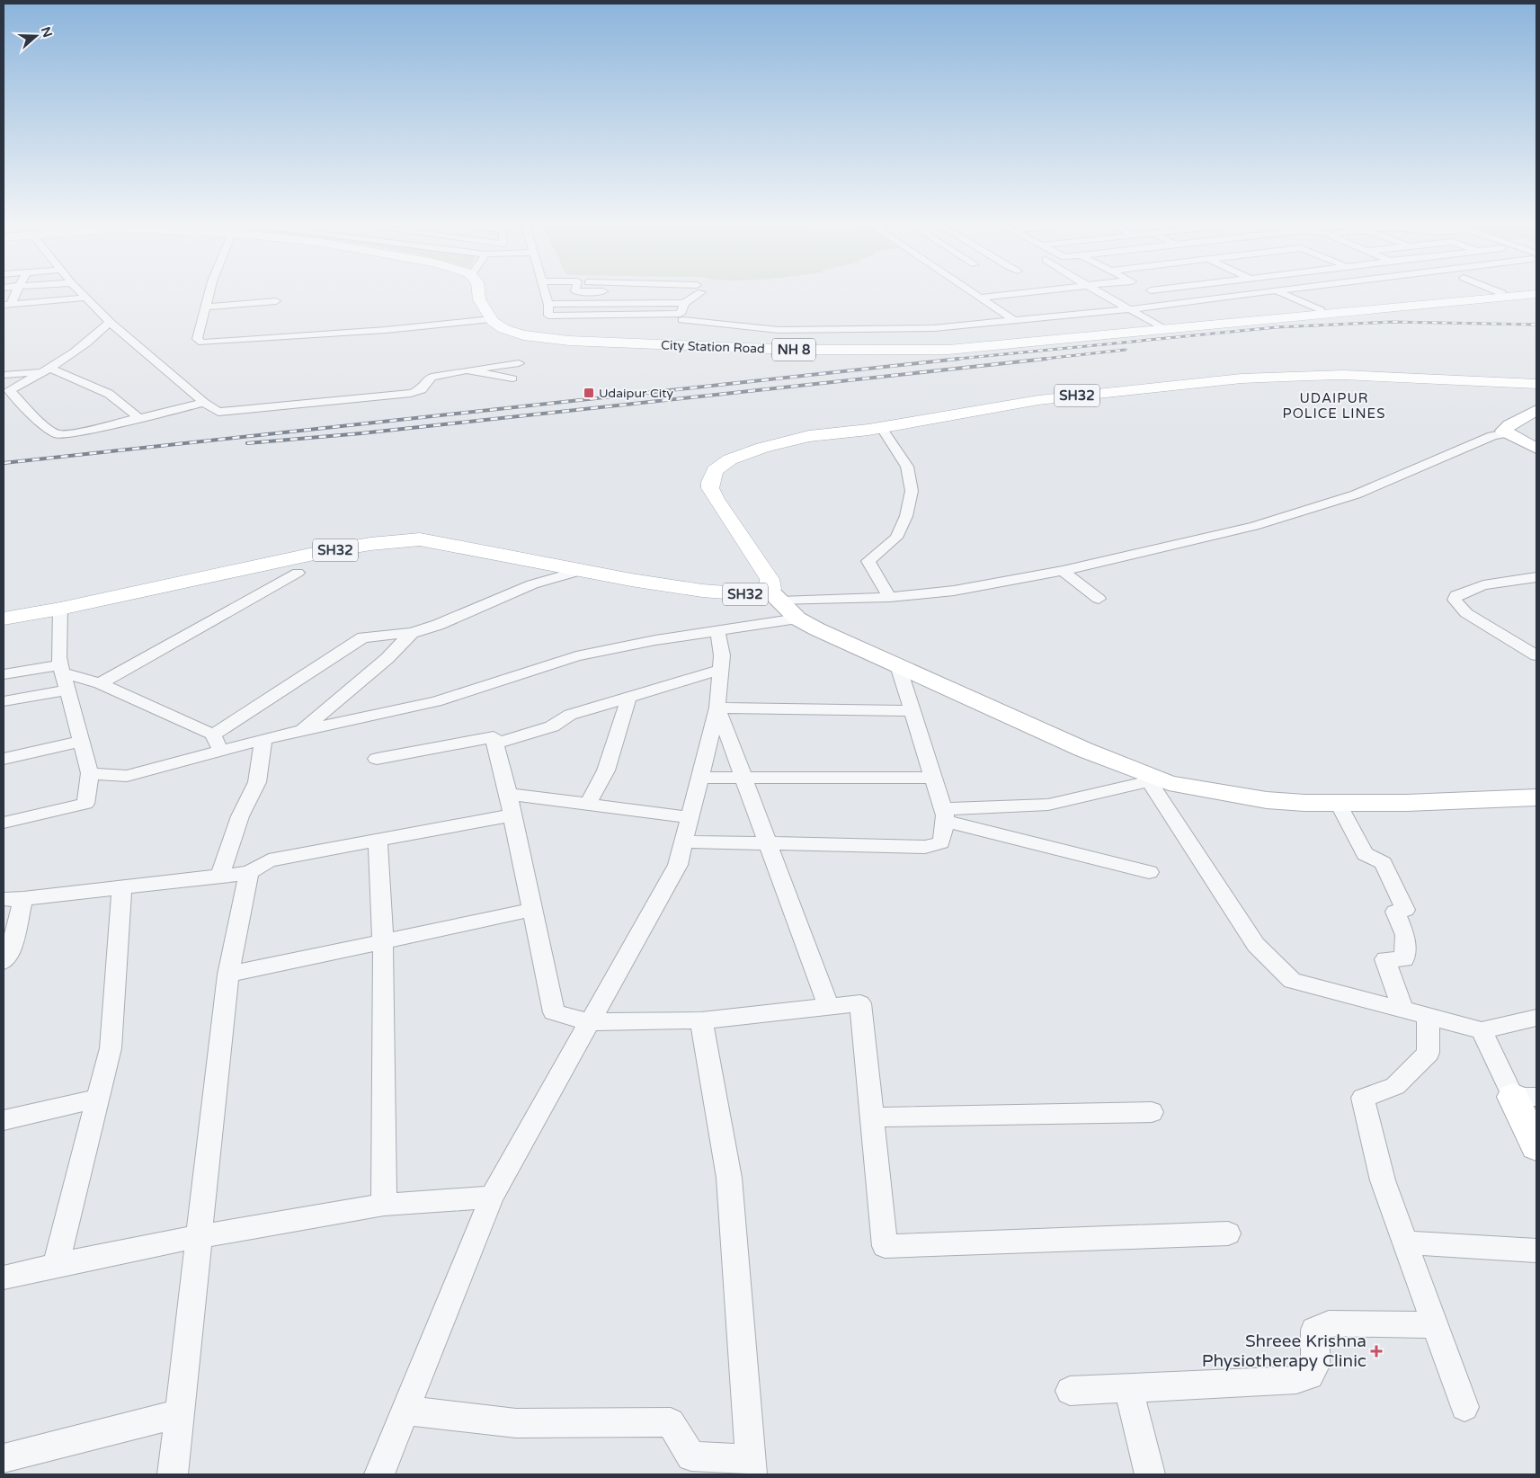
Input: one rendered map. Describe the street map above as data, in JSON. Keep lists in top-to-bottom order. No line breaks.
{"streets":{"main road":["City Station Road","NH 8","SH32"]},"districts":["UDAIPUR POLICE LINES"],"places":{"transit":["Udaipur City"],"health":["Shreee Krishna Physiotherapy Clinic"]},"north":"right"}
